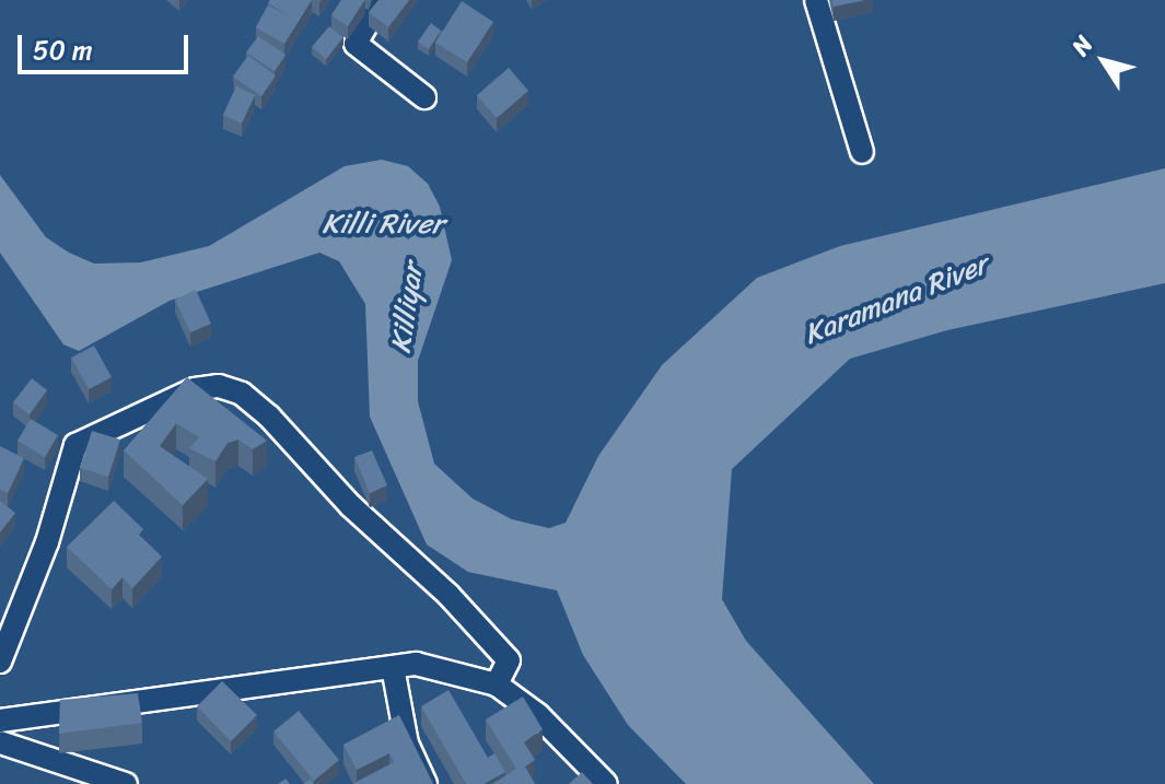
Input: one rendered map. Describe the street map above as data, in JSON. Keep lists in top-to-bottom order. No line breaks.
{"water":["Killi River","Karamana River","Killiyar"],"scale_bar":"50 m","north":"top left"}
